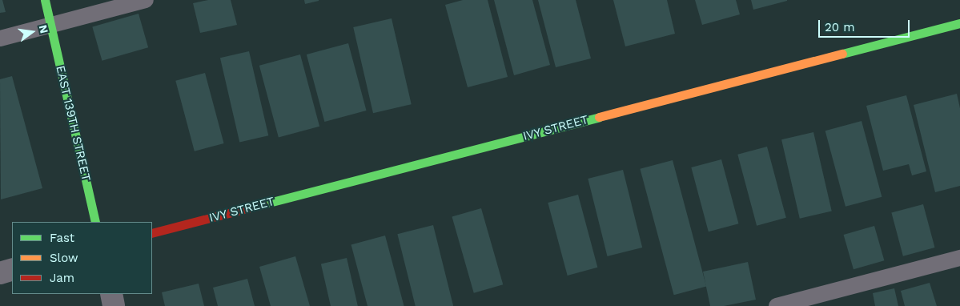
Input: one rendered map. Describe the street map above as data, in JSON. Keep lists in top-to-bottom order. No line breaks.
{"streets":{"street":["EAST 139TH STREET","IVY STREET"]},"legend":["Fast","Slow","Jam"],"scale_bar":"20 m","north":"right"}
